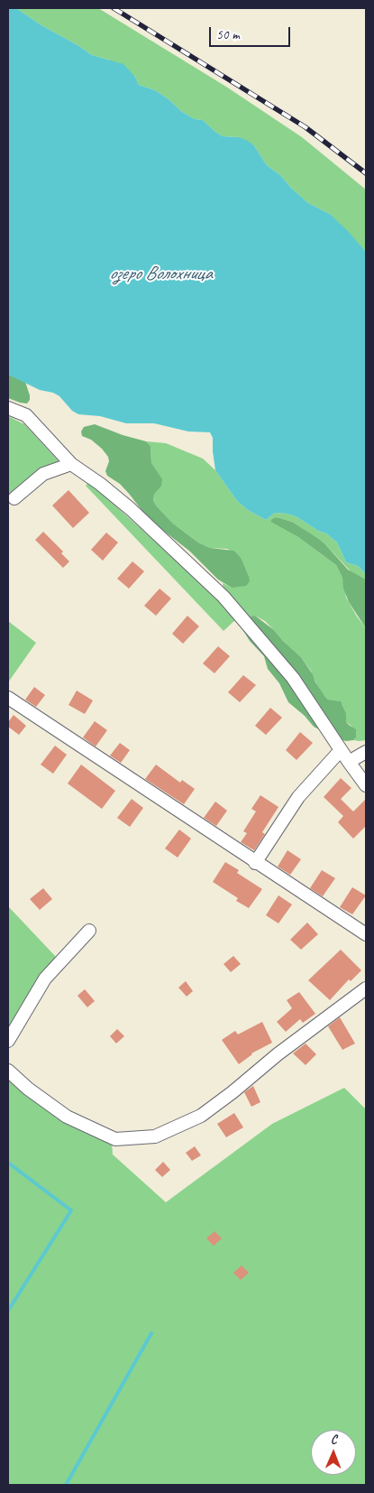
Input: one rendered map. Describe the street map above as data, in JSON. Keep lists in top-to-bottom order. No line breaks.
{"water":["озеро Волохница"],"scale_bar":"50 m","north":"top"}
